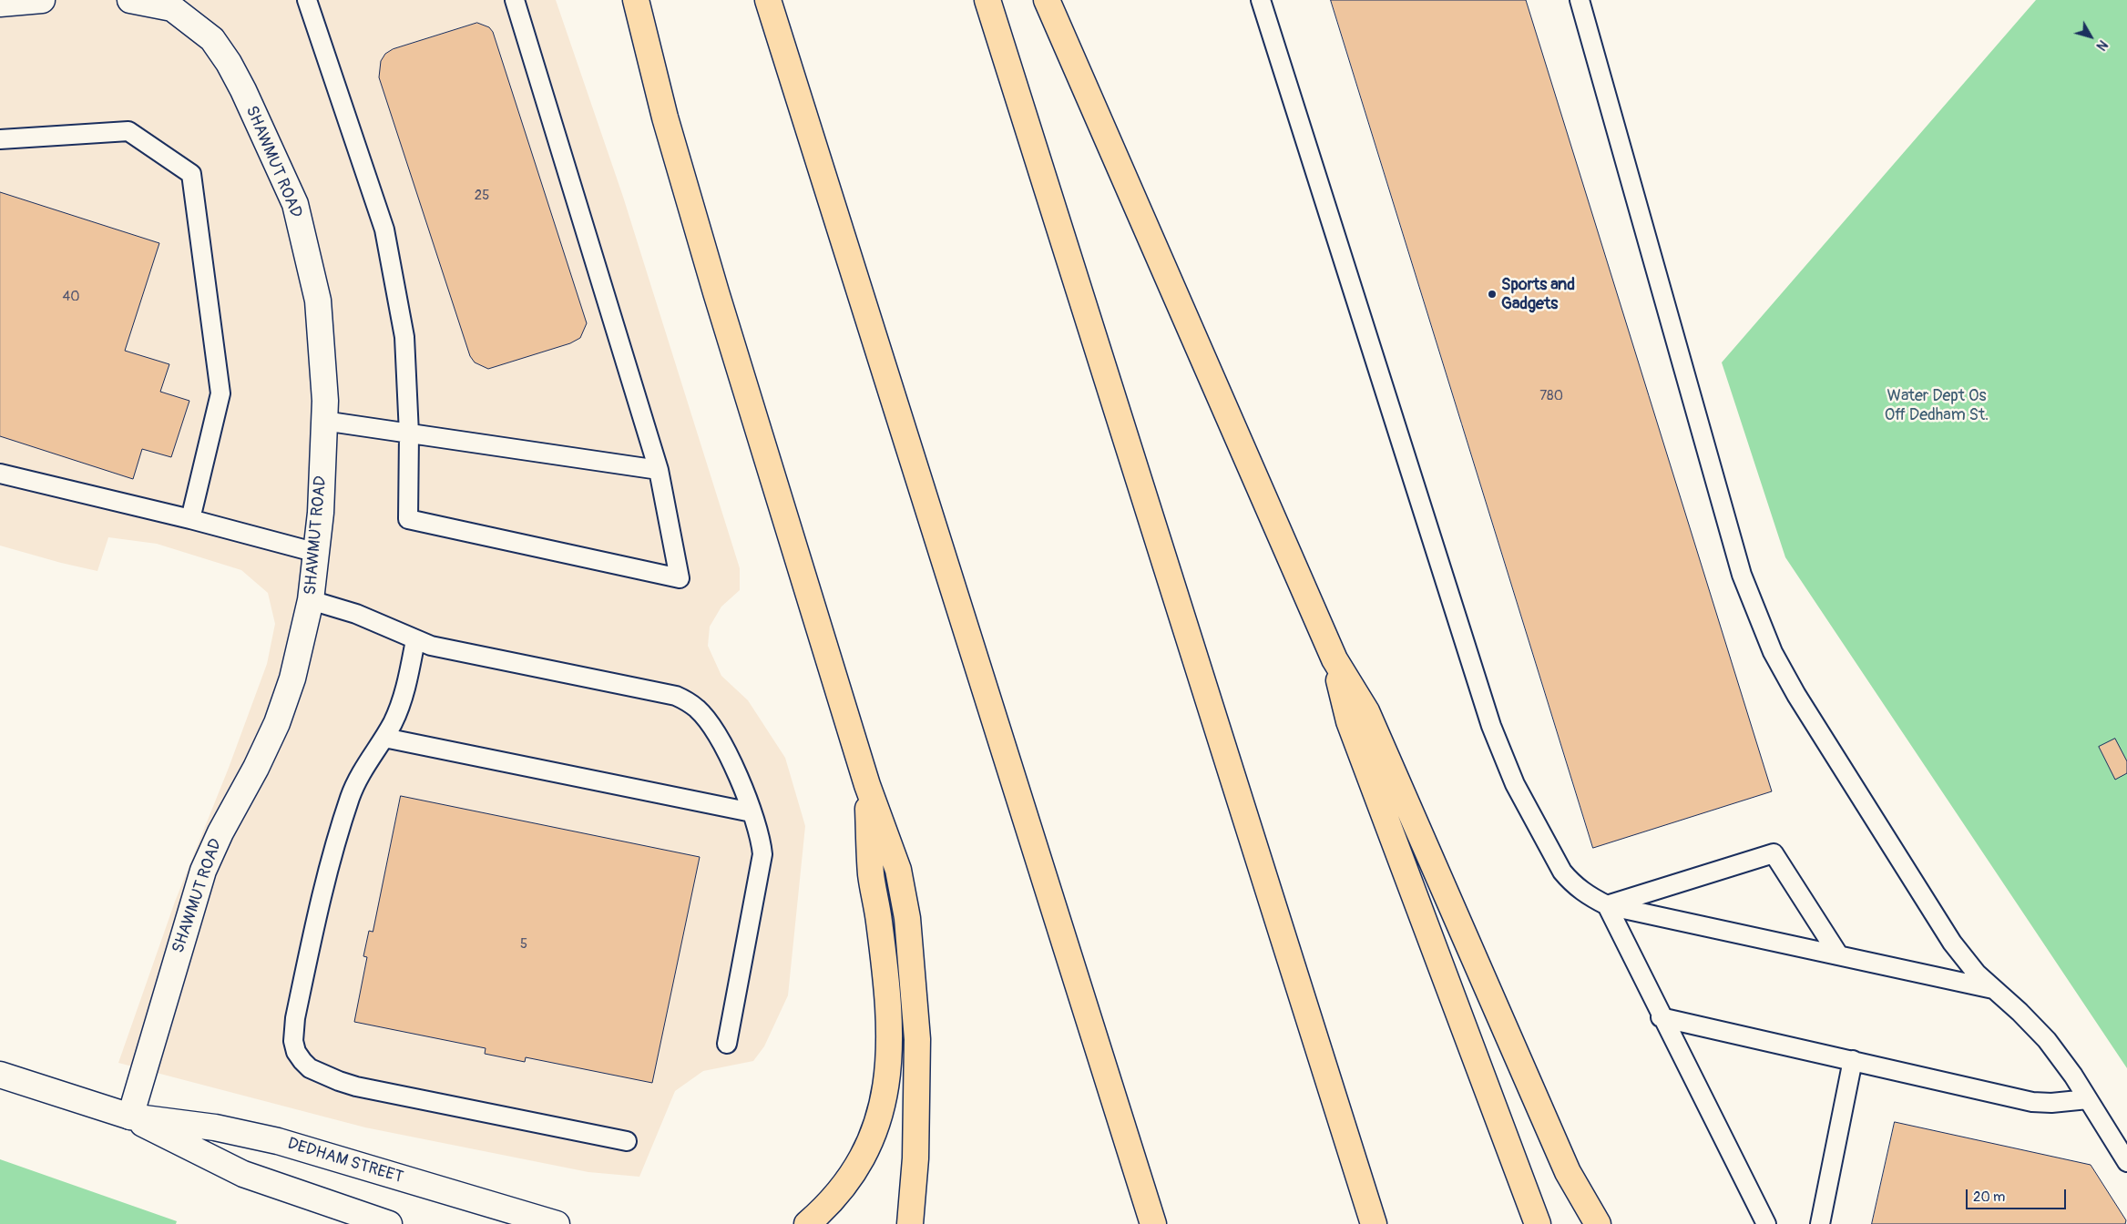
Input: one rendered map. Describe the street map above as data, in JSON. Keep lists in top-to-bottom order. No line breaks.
{"streets":{"street":["SHAWMUT ROAD","DEDHAM STREET"]},"crossings":[["SHAWMUT ROAD","DEDHAM STREET"]],"parks":["Water Dept Os Off Dedham St."],"places":["Sports and Gadgets"],"house_numbers":["25","40","780","5"],"scale_bar":"20 m","north":"bottom right"}
